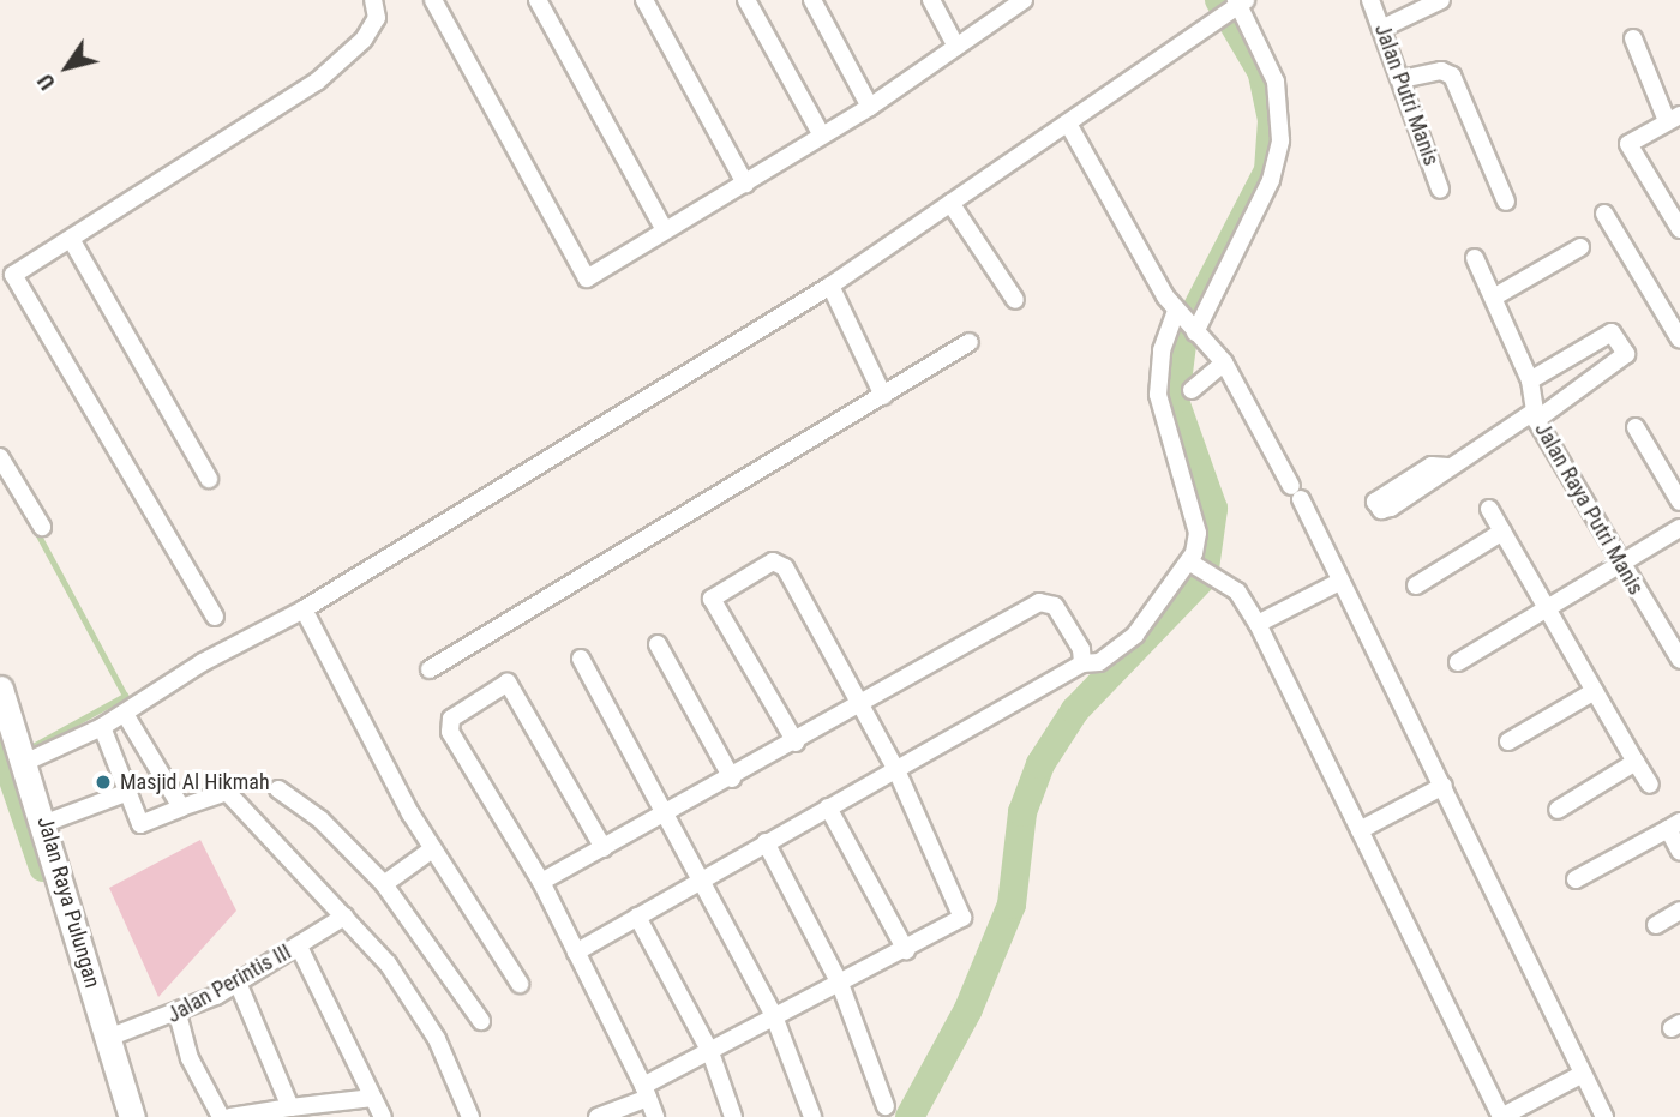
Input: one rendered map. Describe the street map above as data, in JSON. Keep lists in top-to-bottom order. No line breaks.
{"streets":{"street":["Jalan Putri Manis","Jalan Raya Putri Manis","Jalan Raya Pulungan","Jalan Perintis III"]},"crossings":[["Jalan Raya Pulungan","Jalan Perintis III"]],"places":["Masjid Al Hikmah"],"north":"bottom left"}
